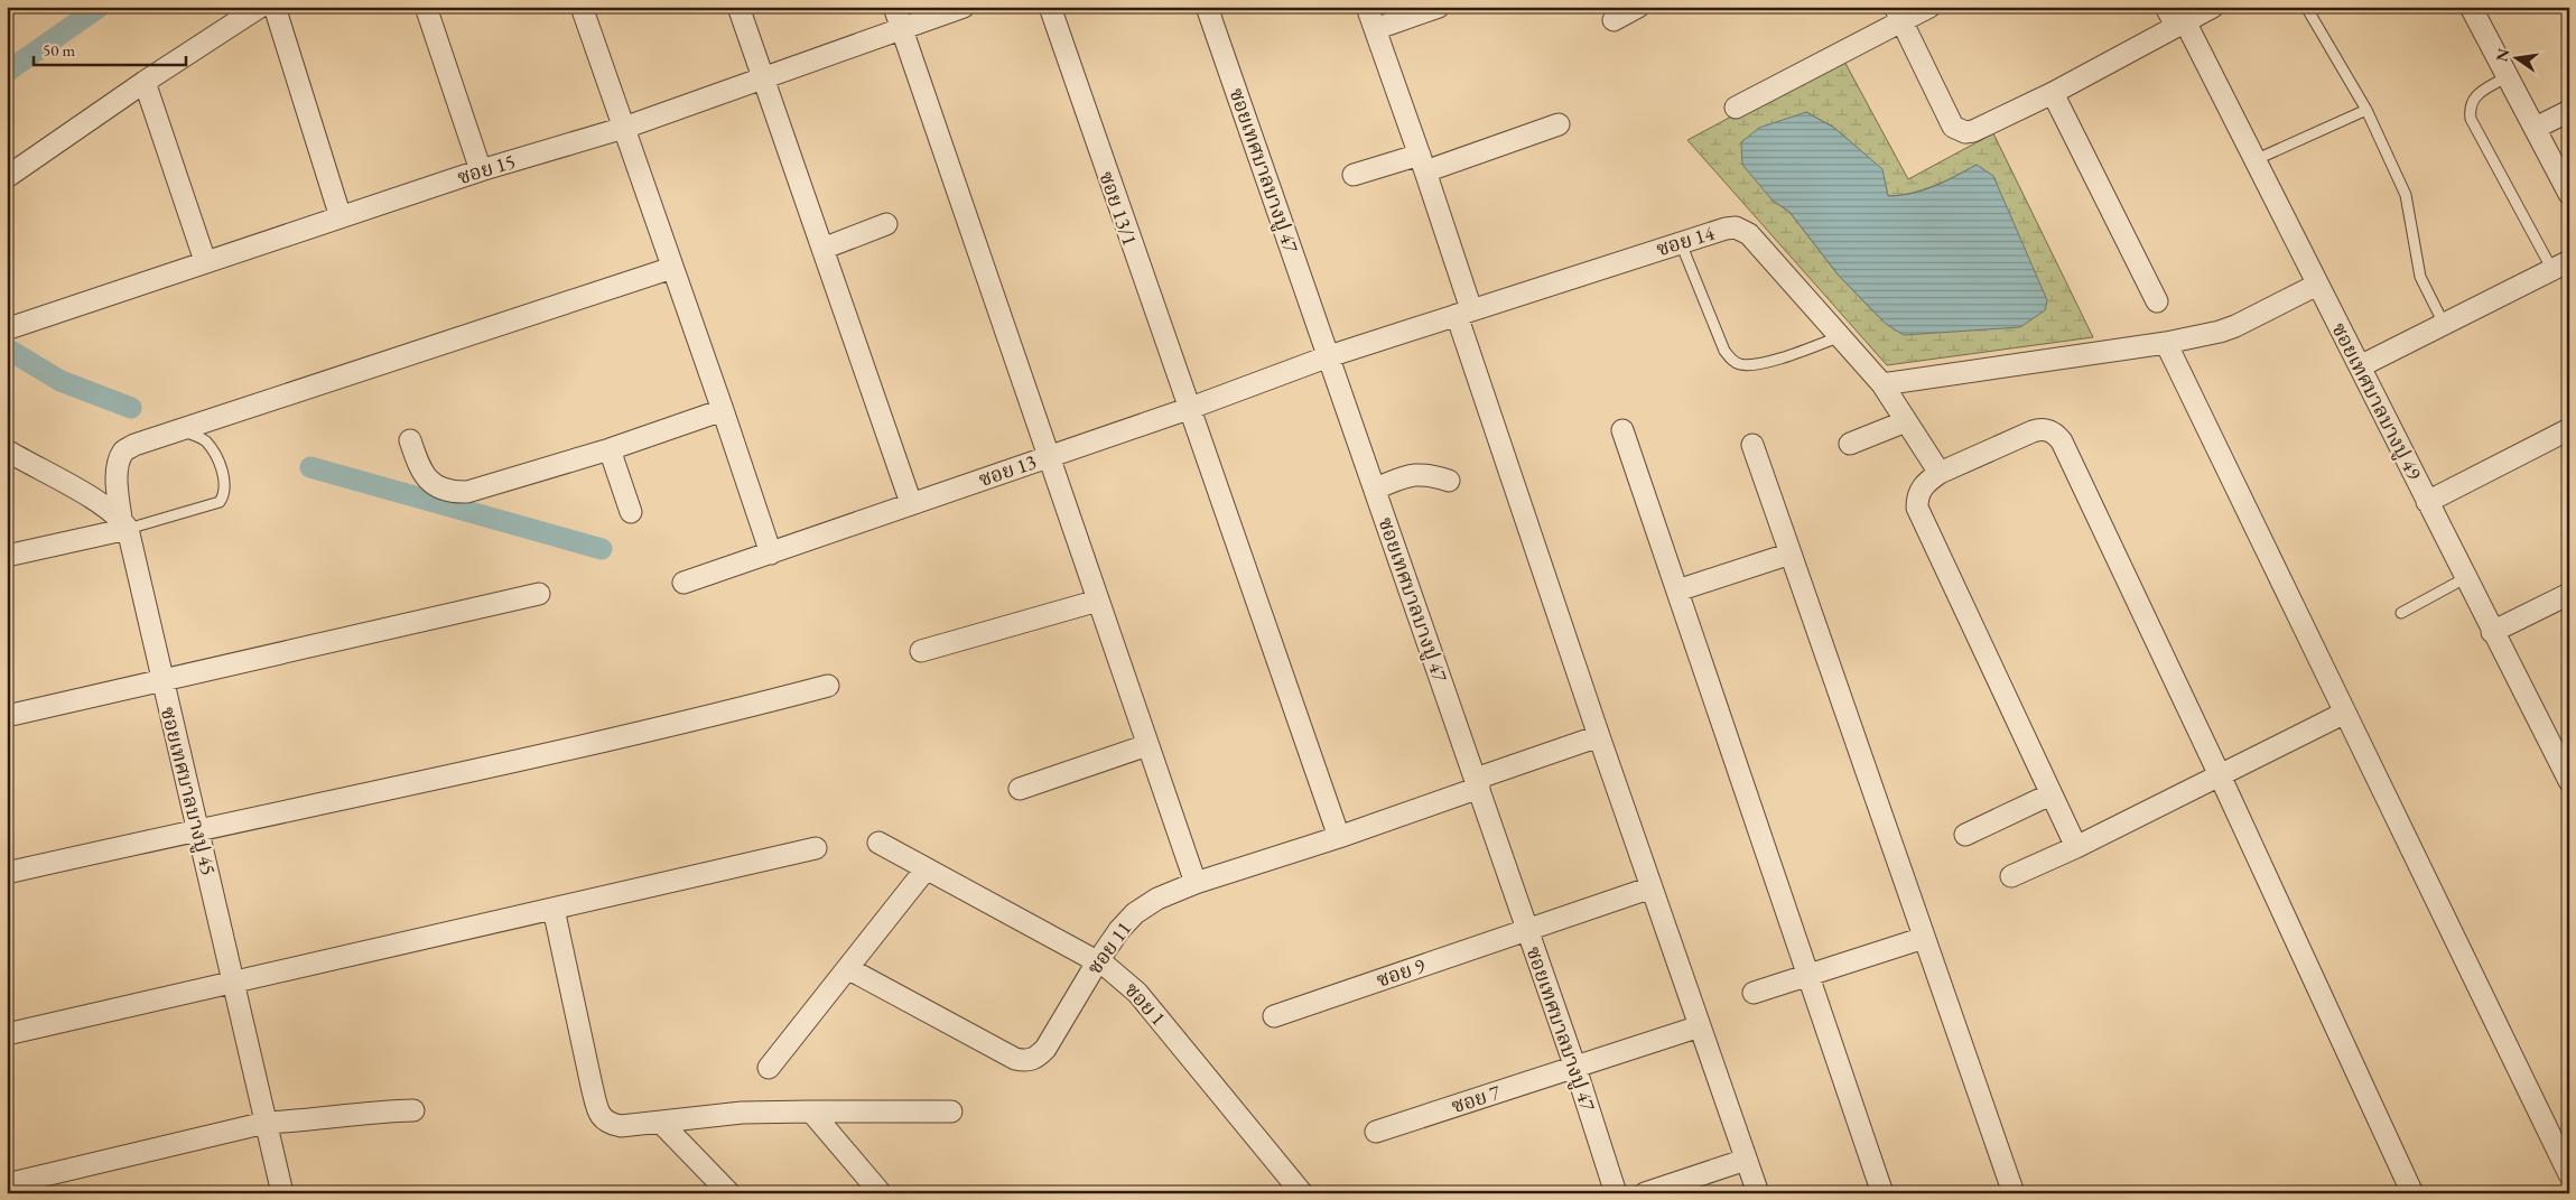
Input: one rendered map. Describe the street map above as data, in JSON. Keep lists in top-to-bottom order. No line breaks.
{"streets":{"street":["ซอย 15","ซอยเทศบาลบางปู 47","ซอย 13/1","ซอย 14","ซอยเทศบาลบางปู 49","ซอย 13","ซอยเทศบาลบางปู 45","ซอย 11","ซอย 9","ซอย 1","ซอย 7"]},"crossings":[["ซอยเทศบาลบางปู 47","ซอย 14"],["ซอยเทศบาลบางปู 47","ซอย 13"],["ซอยเทศบาลบางปู 47","ซอย 11"],["ซอยเทศบาลบางปู 47","ซอย 9"],["ซอยเทศบาลบางปู 47","ซอย 7"],["ซอย 13/1","ซอย 13"],["ซอย 13/1","ซอย 11"],["ซอย 14","ซอย 13"],["ซอย 11","ซอย 1"]],"scale_bar":"50 m","north":"left"}
